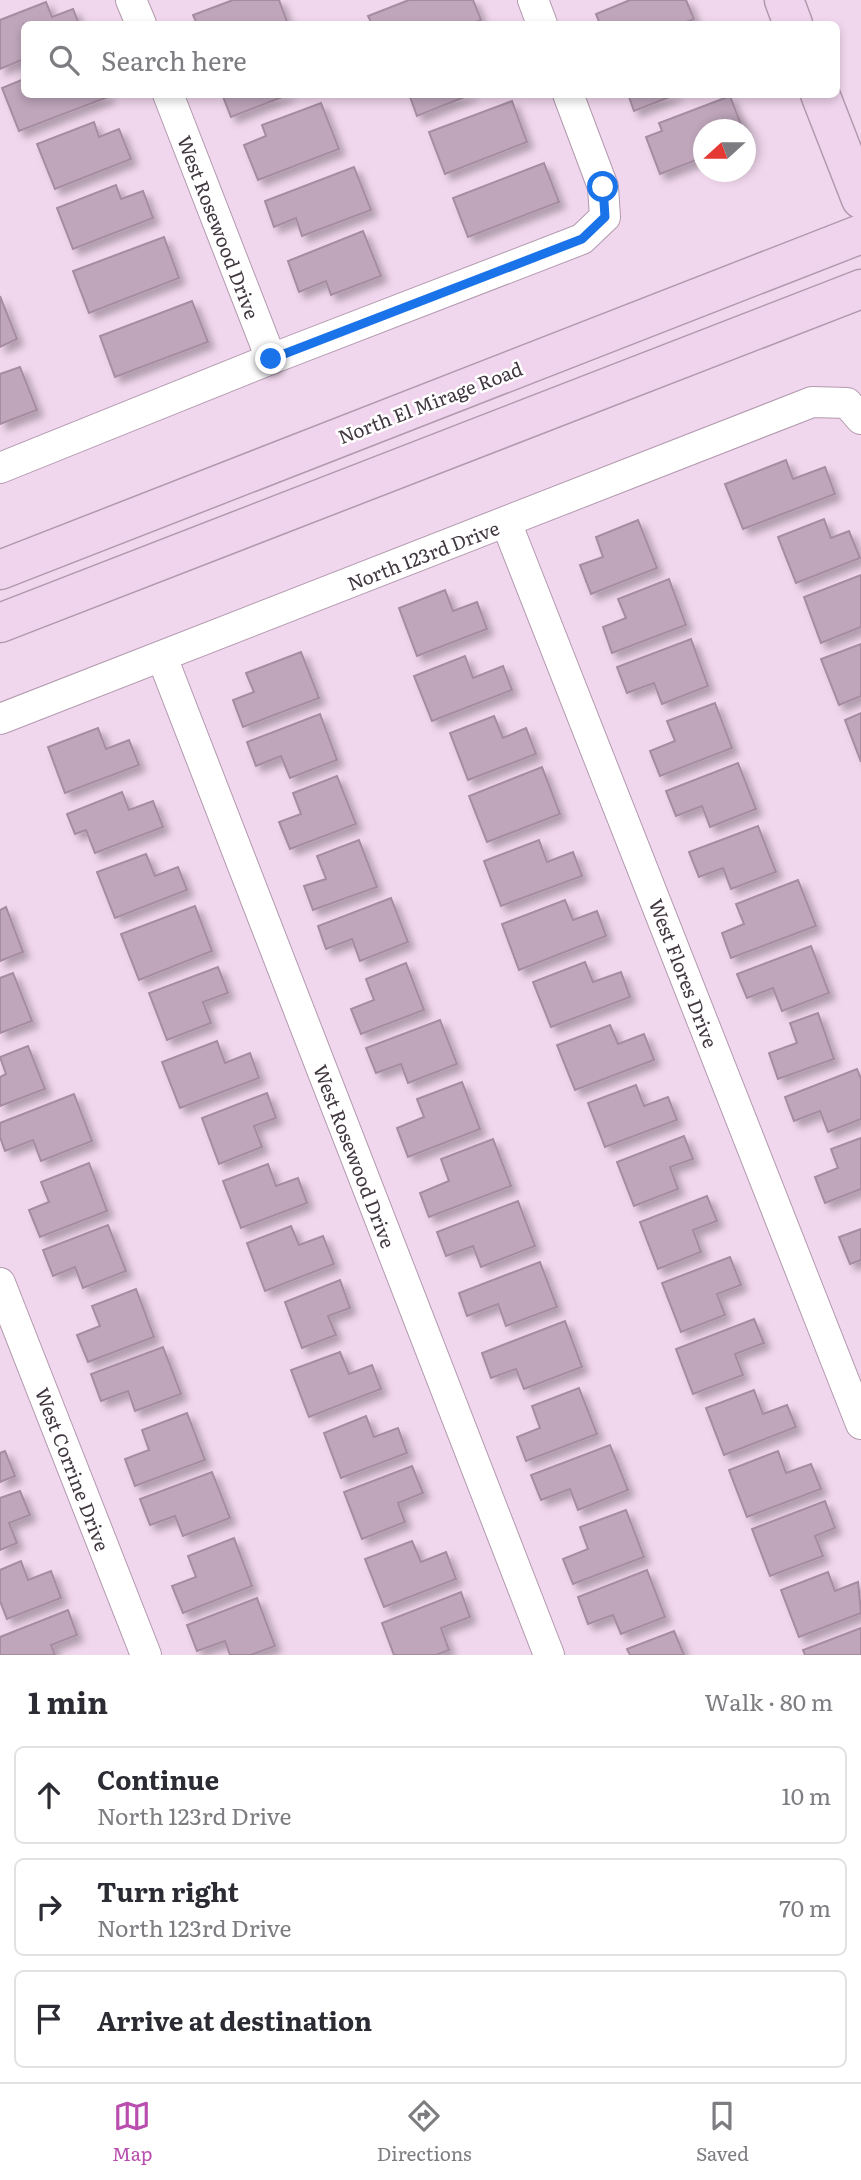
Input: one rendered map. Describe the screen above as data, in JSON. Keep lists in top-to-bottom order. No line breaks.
{"streets":{"main road":["North El Mirage Road"],"street":["West Rosewood Drive","North 123rd Drive","West Flores Drive","West Corrine Drive"]},"crossings":[["West Rosewood Drive","North 123rd Drive"],["North 123rd Drive","West Flores Drive"]],"north":"left","page":{"search":"Search here","heading":["1 min","Walk · 80 m"],"list":[["Continue","North 123rd Drive","10 m"],["Turn right","North 123rd Drive","70 m"],"Arrive at destination"],"nav":["Map","Directions","Saved"]}}
